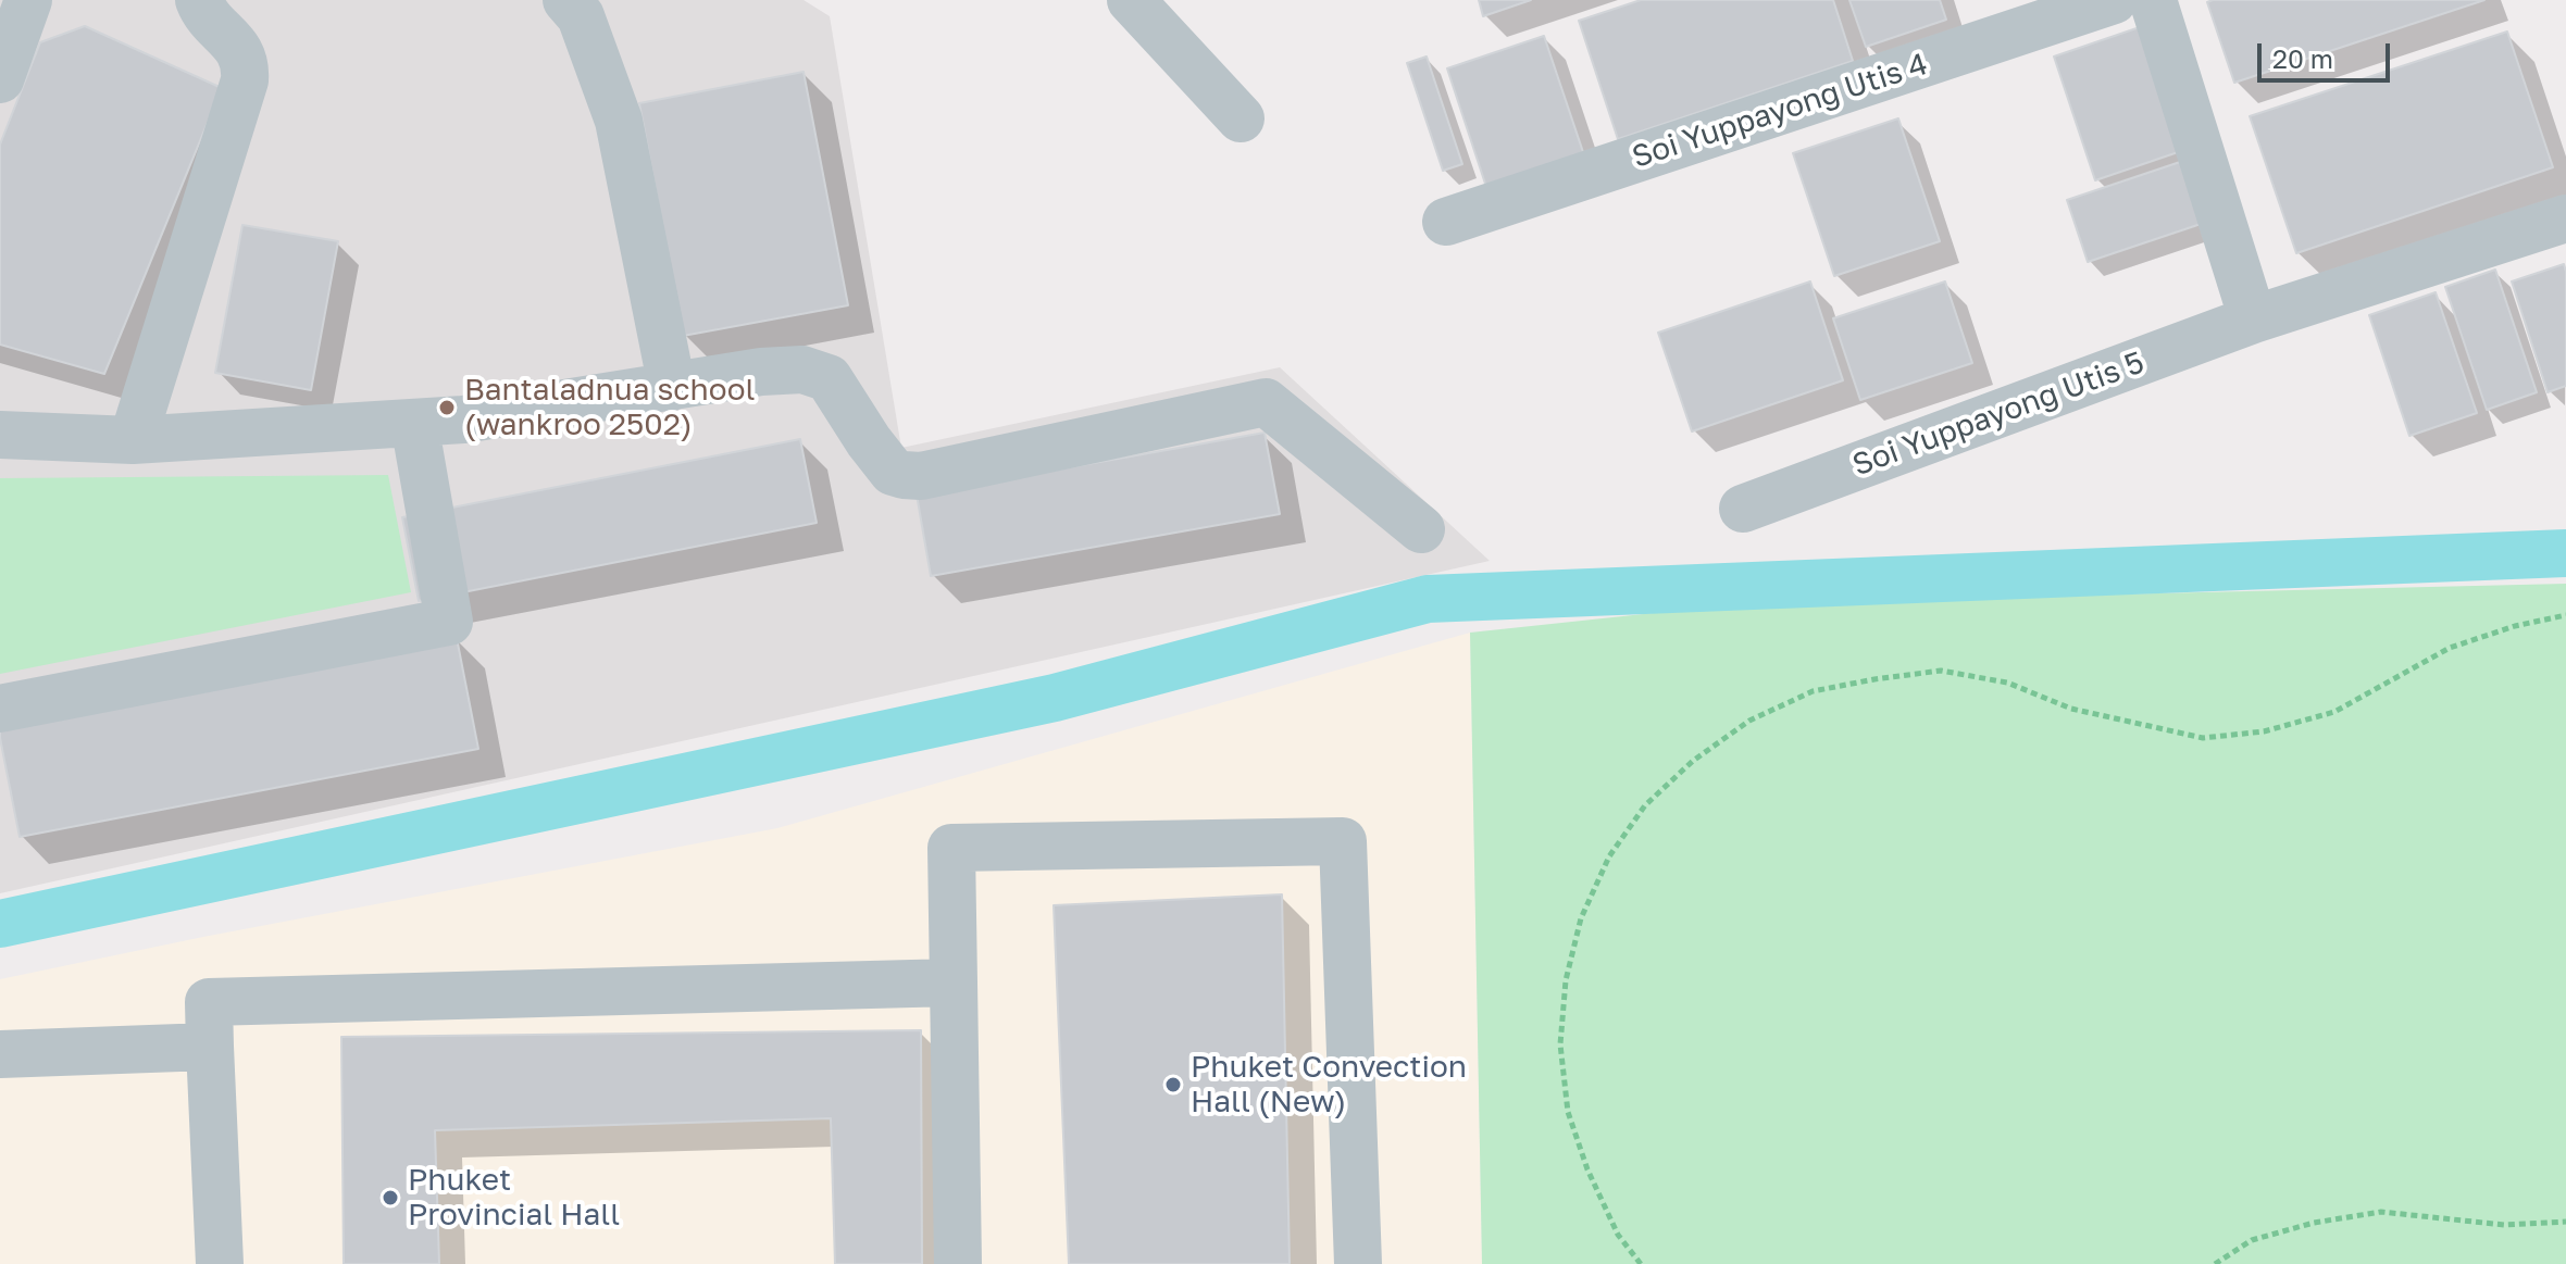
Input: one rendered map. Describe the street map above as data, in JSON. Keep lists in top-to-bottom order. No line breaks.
{"streets":{"street":["Soi Yuppayong Utis 4","Soi Yuppayong Utis 5"]},"places":["Bantaladnua school (wankroo 2502)","Phuket Convection Hall (New)","Phuket Provincial Hall"],"scale_bar":"20 m"}
